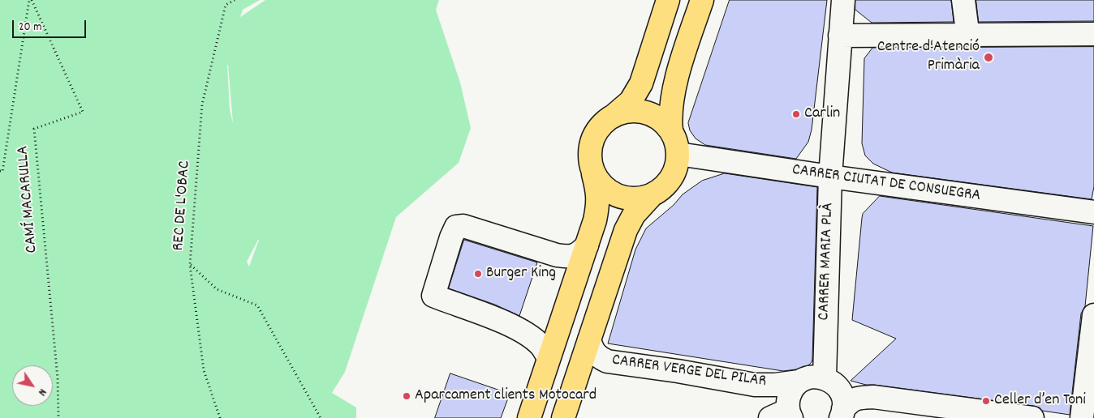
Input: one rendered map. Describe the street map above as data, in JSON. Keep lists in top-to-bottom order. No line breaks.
{"streets":{"street":["CARRER CIUTAT DE CONSUEGRA","CARRER MARIA PLÀ","CARRER VERGE DEL PILAR"],"path":["CAMÍ MACARULLA","REC DE L'OBAC"]},"crossings":[["CARRER CIUTAT DE CONSUEGRA","CARRER MARIA PLÀ"],["CARRER MARIA PLÀ","CARRER VERGE DEL PILAR"]],"places":["Centre d'Atenció Primària","Carlin","Burger King","Aparcament clients Motocard","Celler d’en Toni"],"scale_bar":"20 m","north":"bottom right"}
